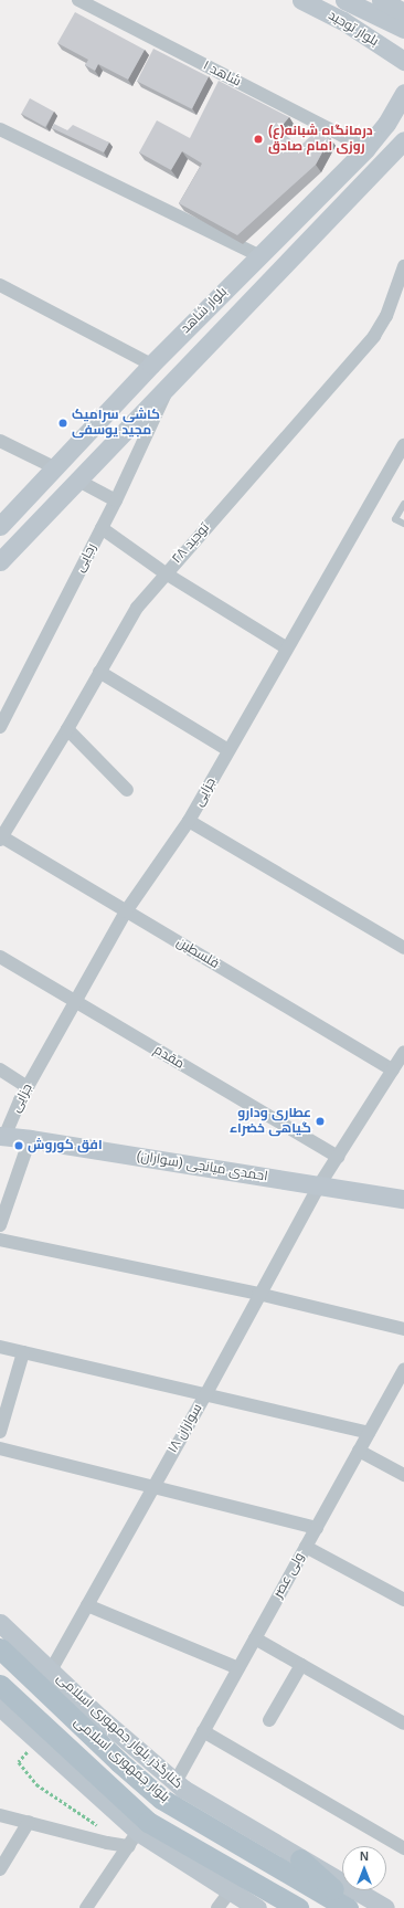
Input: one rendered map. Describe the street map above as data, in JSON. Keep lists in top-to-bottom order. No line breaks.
{"streets":{"main road":["بلوار توحید","بلوار شاهد","احمدی میانجی (سواران)","کنارگذر بلوار جمهوری اسلامی","بلوار جمهوری اسلامی"],"street":["شاهد ۱","توحید ۲۸","رجایی","جزایی","فلسطین","مقدم","سواران ۱۸","ولی عصر"]},"crossings":[["شاهد ۱","بلوار شاهد"],["بلوار شاهد","رجایی"],["توحید ۲۸","فلسطین"],["جزایی","فلسطین"],["جزایی","مقدم"],["جزایی","احمدی میانجی (سواران)"],["فلسطین","سواران ۱۸"],["مقدم","سواران ۱۸"],["احمدی میانجی (سواران)","سواران ۱۸"],["سواران ۱۸","کنارگذر بلوار جمهوری اسلامی"],["ولی عصر","کنارگذر بلوار جمهوری اسلامی"]],"places":["(ع)درمانگاه شبانه روزی امام صادق","کاشی سرامیک مجید یوسفی","عطاری ودارو گیاهی خضراء","افق کوروش"],"north":"top"}
